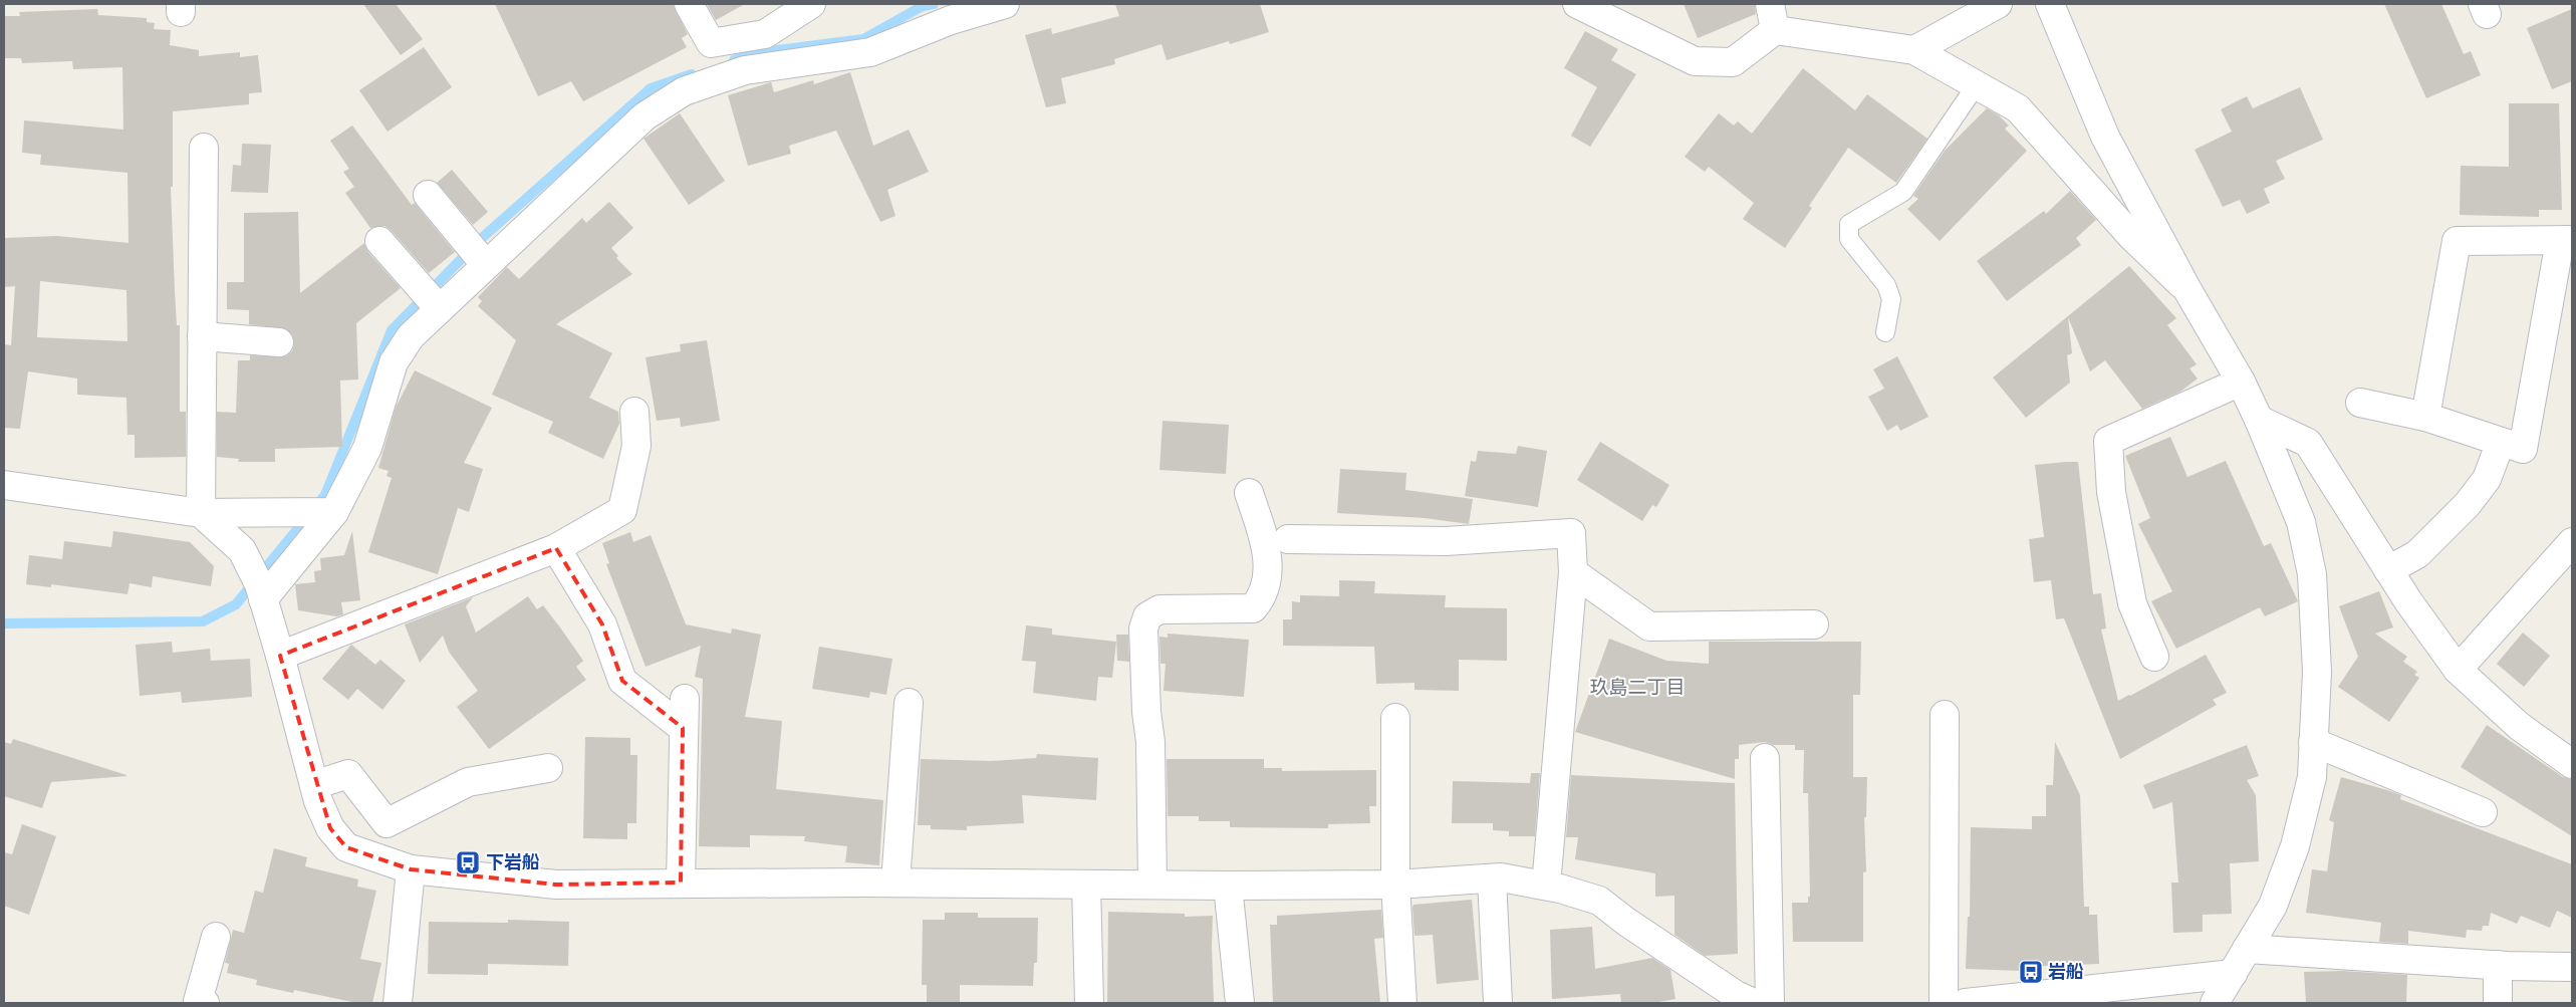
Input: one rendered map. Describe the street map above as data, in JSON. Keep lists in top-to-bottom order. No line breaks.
{"districts":["玖島二丁目"],"places":{"bus stop":["下岩船","岩船"]}}
